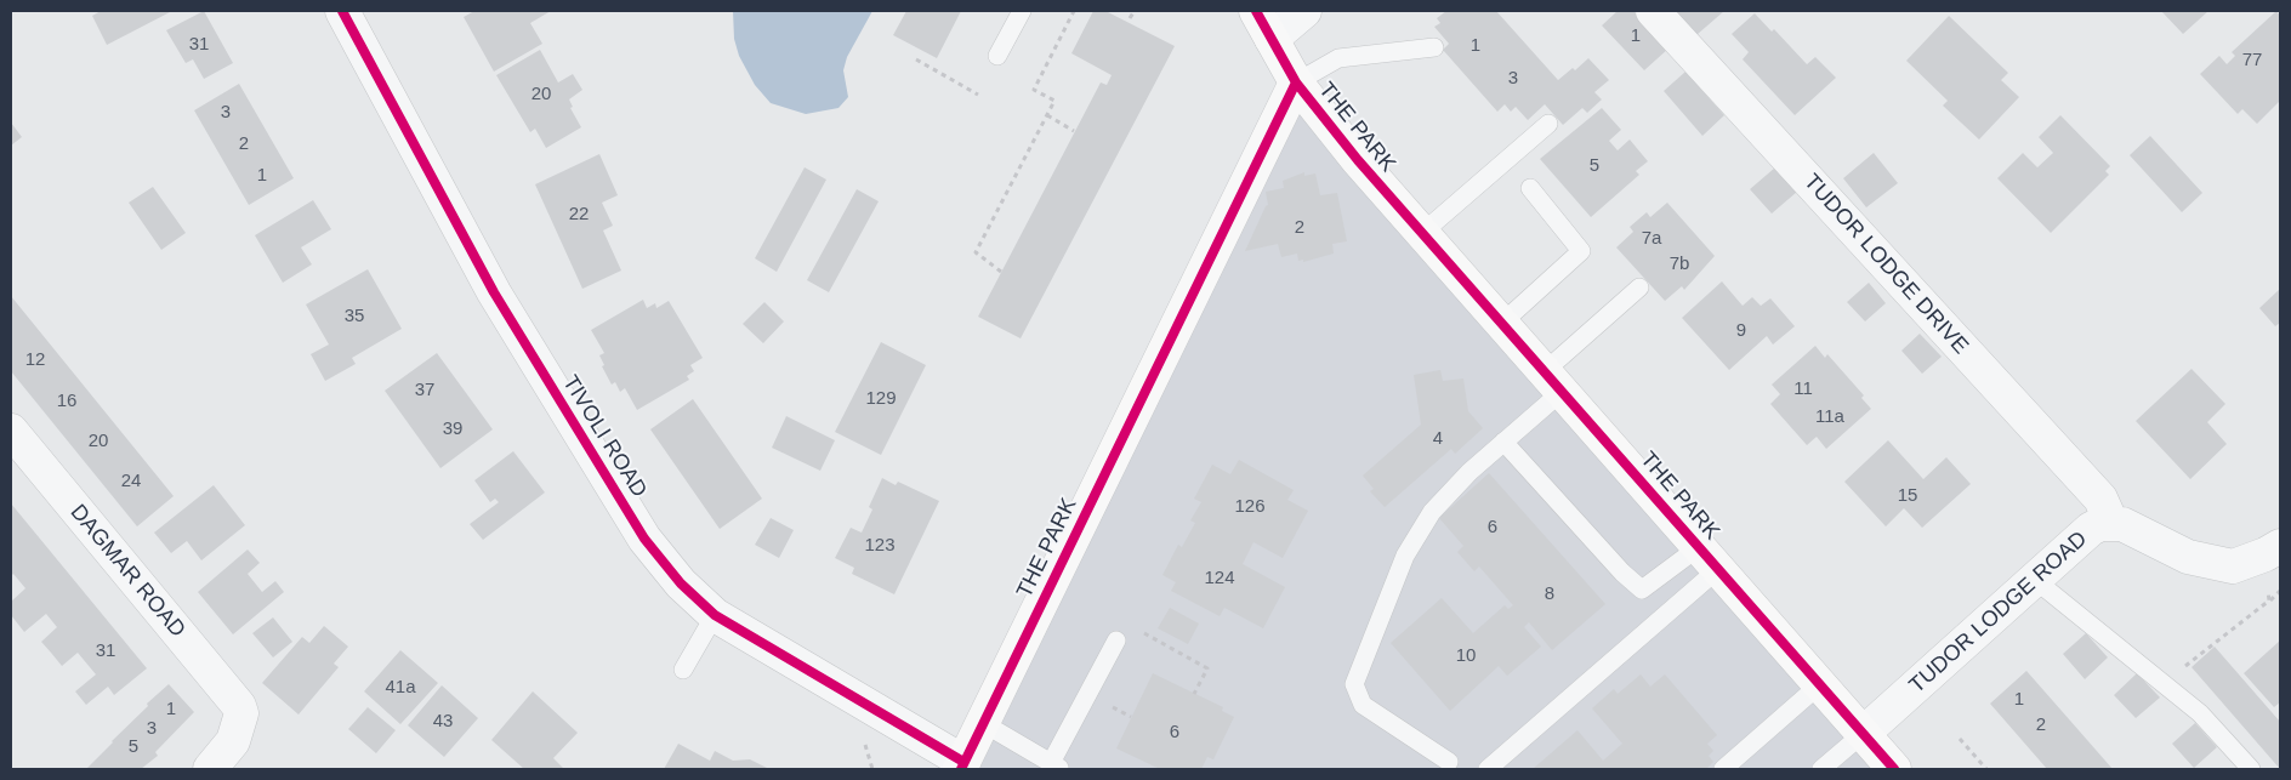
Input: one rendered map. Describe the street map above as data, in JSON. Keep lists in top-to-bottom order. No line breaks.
{"streets":{"street":["THE PARK","TUDOR LODGE DRIVE","TIVOLI ROAD","DAGMAR ROAD","TUDOR LODGE ROAD"]},"crossings":[["THE PARK","TIVOLI ROAD"],["THE PARK","TUDOR LODGE ROAD"],["TUDOR LODGE DRIVE","TUDOR LODGE ROAD"]],"house_numbers":["1","31","1","77","3","20","3","2","5","1","22","2","7a","7b","35","9","12","11","37","129","16","11a","39","4","20","24","15","126","6","123","124","8","31","10","41a","1","1","43","2","3","6","5"]}
